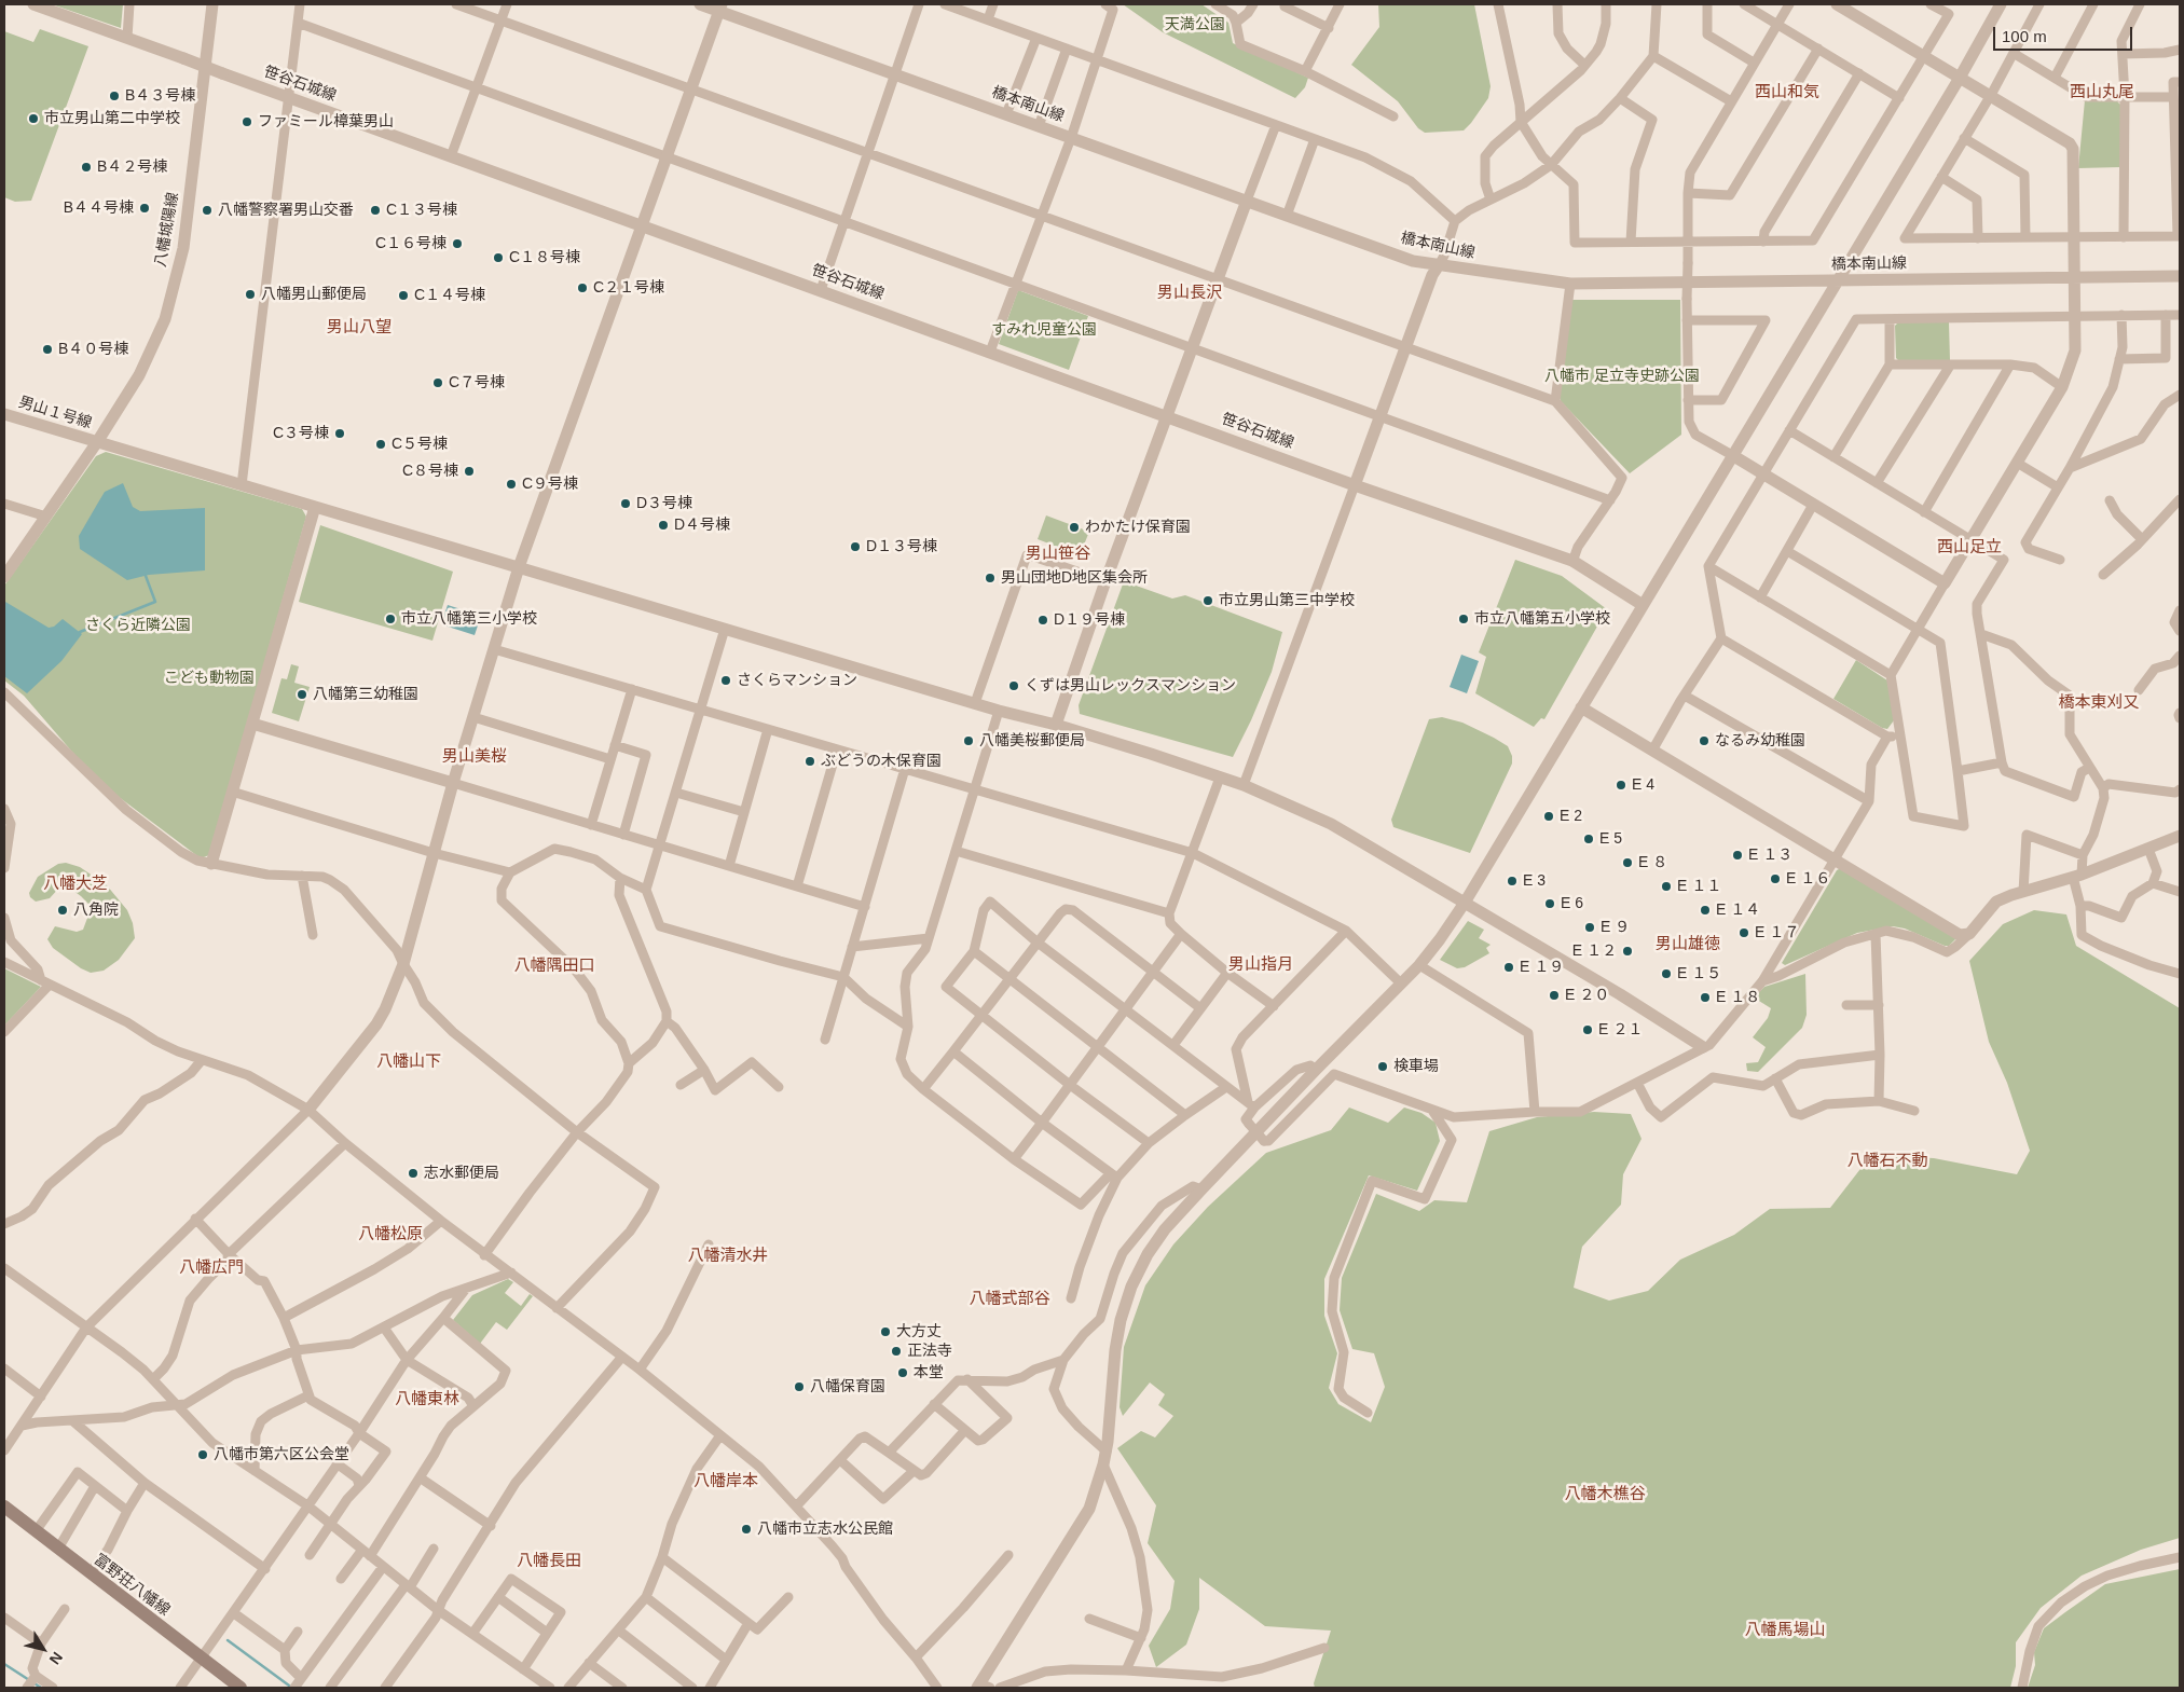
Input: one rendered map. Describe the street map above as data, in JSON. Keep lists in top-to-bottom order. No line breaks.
{"streets":{"main road":["富野荘八幡線"],"street":["笹谷石城線","橋本南山線","八幡城陽線","男山１号線"]},"crossings":[["八幡城陽線","男山１号線"]],"districts":["西山和気","西山丸尾","男山長沢","男山八望","西山足立","男山笹谷","橋本東刈又","男山美桜","八幡大芝","男山雄徳","男山指月","八幡隅田口","八幡山下","八幡石不動","八幡松原","八幡清水井","八幡広門","八幡式部谷","八幡東林","八幡岸本","八幡木樵谷","八幡長田","八幡馬場山"],"parks":["天満公園","すみれ児童公園","八幡市 足立寺史跡公園","さくら近隣公園","こども動物園"],"places":["B４３号棟","市立男山第二中学校","ファミール樟葉男山","B４２号棟","B４４号棟","八幡警察署男山交番","C１３号棟","C１６号棟","C１８号棟","C２１号棟","八幡男山郵便局","C１４号棟","B４０号棟","C７号棟","C３号棟","C５号棟","C８号棟","C９号棟","D３号棟","D４号棟","わかたけ保育園","D１３号棟","男山団地D地区集会所","市立男山第三中学校","市立八幡第三小学校","市立八幡第五小学校","D１９号棟","さくらマンション","くずは男山レックスマンション","八幡第三幼稚園","八幡美桜郵便局","なるみ幼稚園","ぶどうの木保育園","E 4","E 2","E 5","E １３","E ８","E １６","E 3","E １１","E 6","八角院","E １４","E ９","E １７","E １２","E １９","E １５","E ２０","E １８","E ２１","検車場","志水郵便局","大方丈","正法寺","本堂","八幡保育園","八幡市第六区公会堂","八幡市立志水公民館"],"scale_bar":"100 m","north":"bottom right"}
